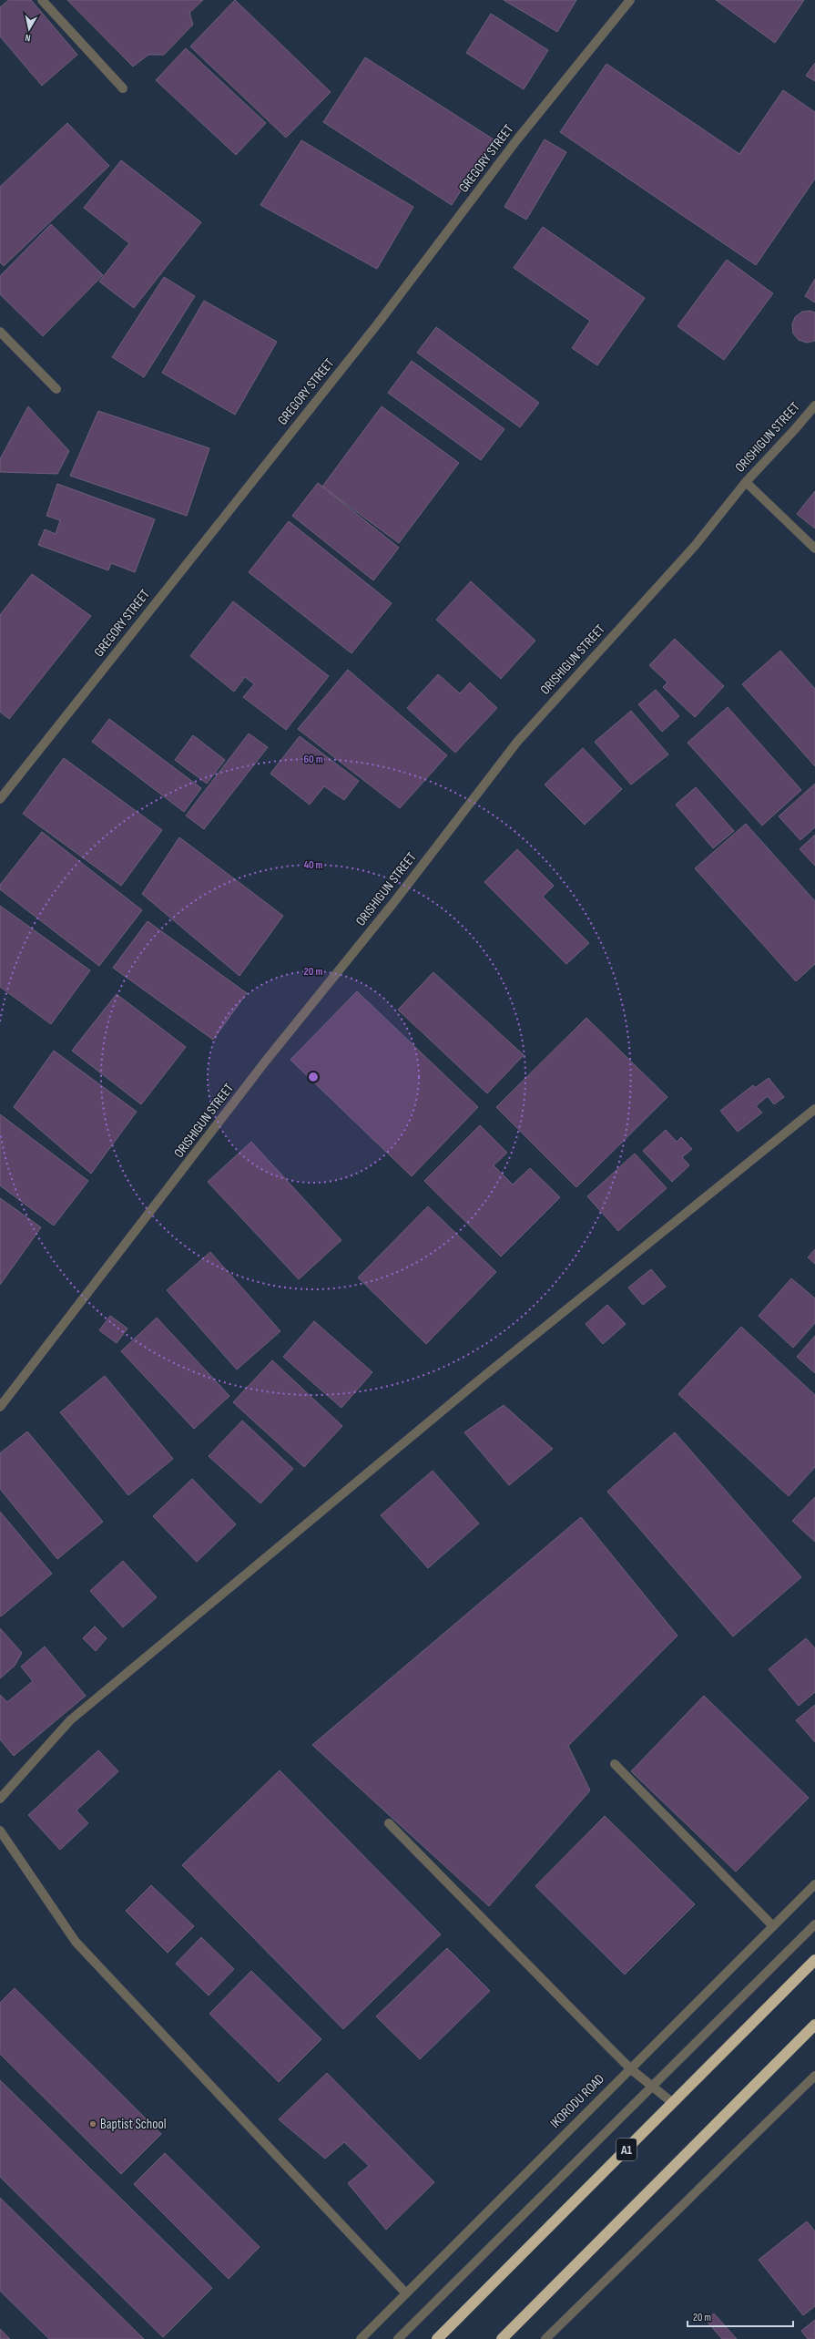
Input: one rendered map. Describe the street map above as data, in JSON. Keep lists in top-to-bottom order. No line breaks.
{"streets":{"highway":["A1"],"street":["GREGORY STREET","ORISHIGUN STREET","IKORODU ROAD"]},"places":["Baptist School"],"scale_bar":"20 m","north":"bottom","rings":["60 m","40 m","20 m"]}
